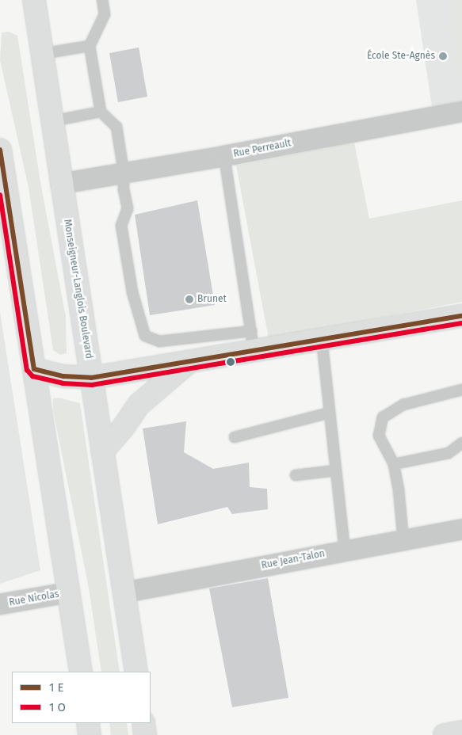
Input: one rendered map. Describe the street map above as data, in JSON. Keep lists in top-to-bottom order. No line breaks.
{"streets":{"main road":["Monseigneur-Langlois Boulevard"],"street":["Rue Perreault","Rue Jean-Talon","Rue Nicolas"]},"crossings":[["Rue Perreault","Monseigneur-Langlois Boulevard"],["Monseigneur-Langlois Boulevard","Rue Jean-Talon"]],"places":["École Ste-Agnès","Brunet"],"legend":["1 E","1 O"]}
